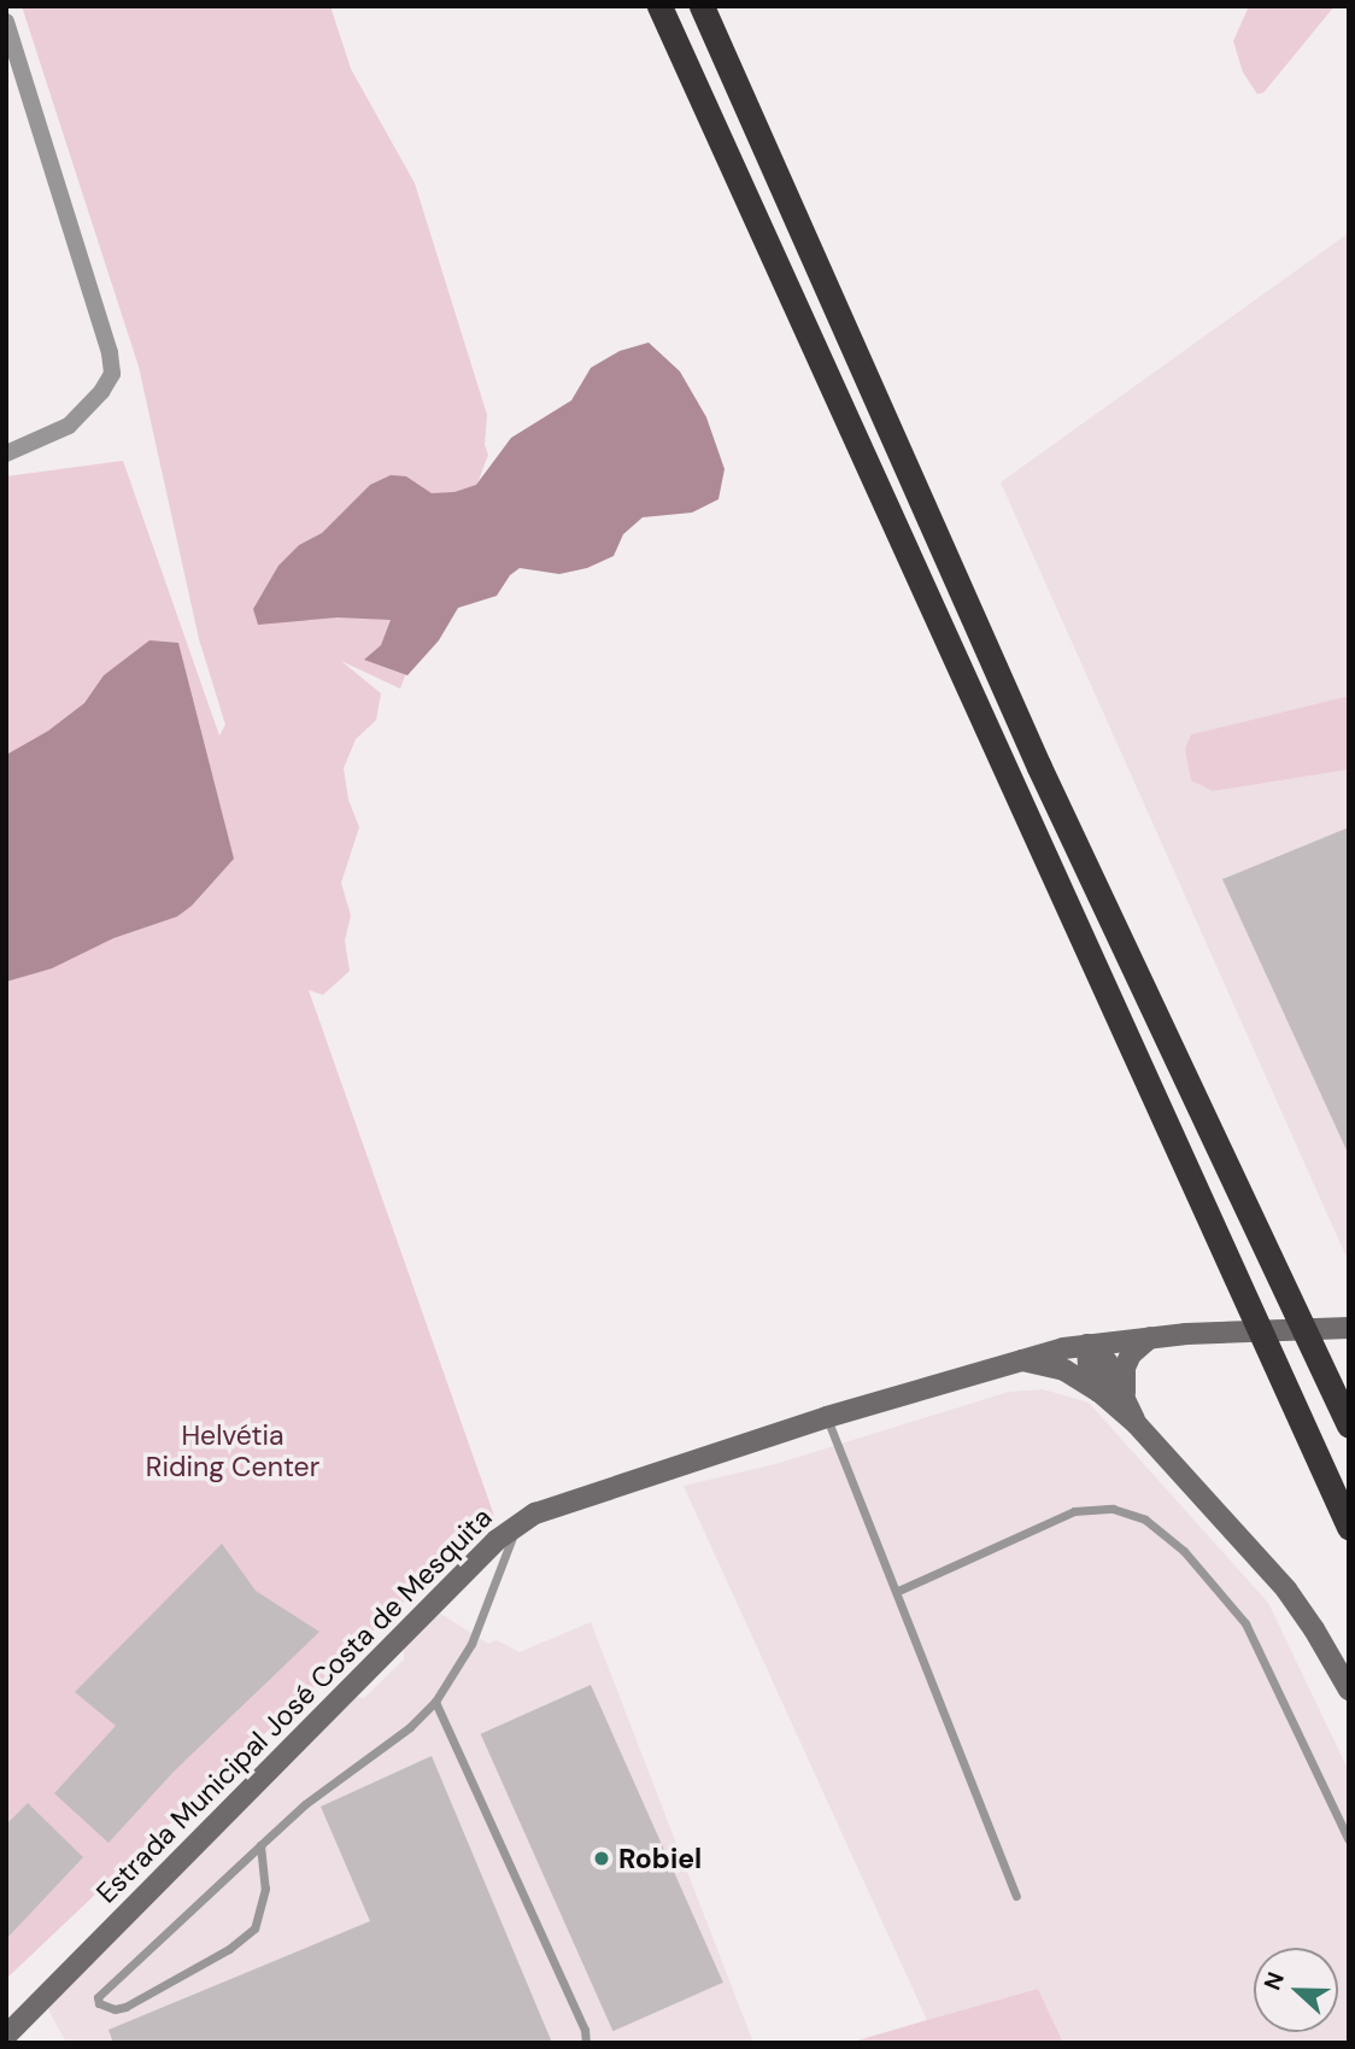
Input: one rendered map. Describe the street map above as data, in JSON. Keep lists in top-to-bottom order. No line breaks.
{"streets":{"main road":["Estrada Municipal José Costa de Mesquita"]},"parks":["Helvétia Riding Center"],"places":["Robiel"],"north":"left"}
